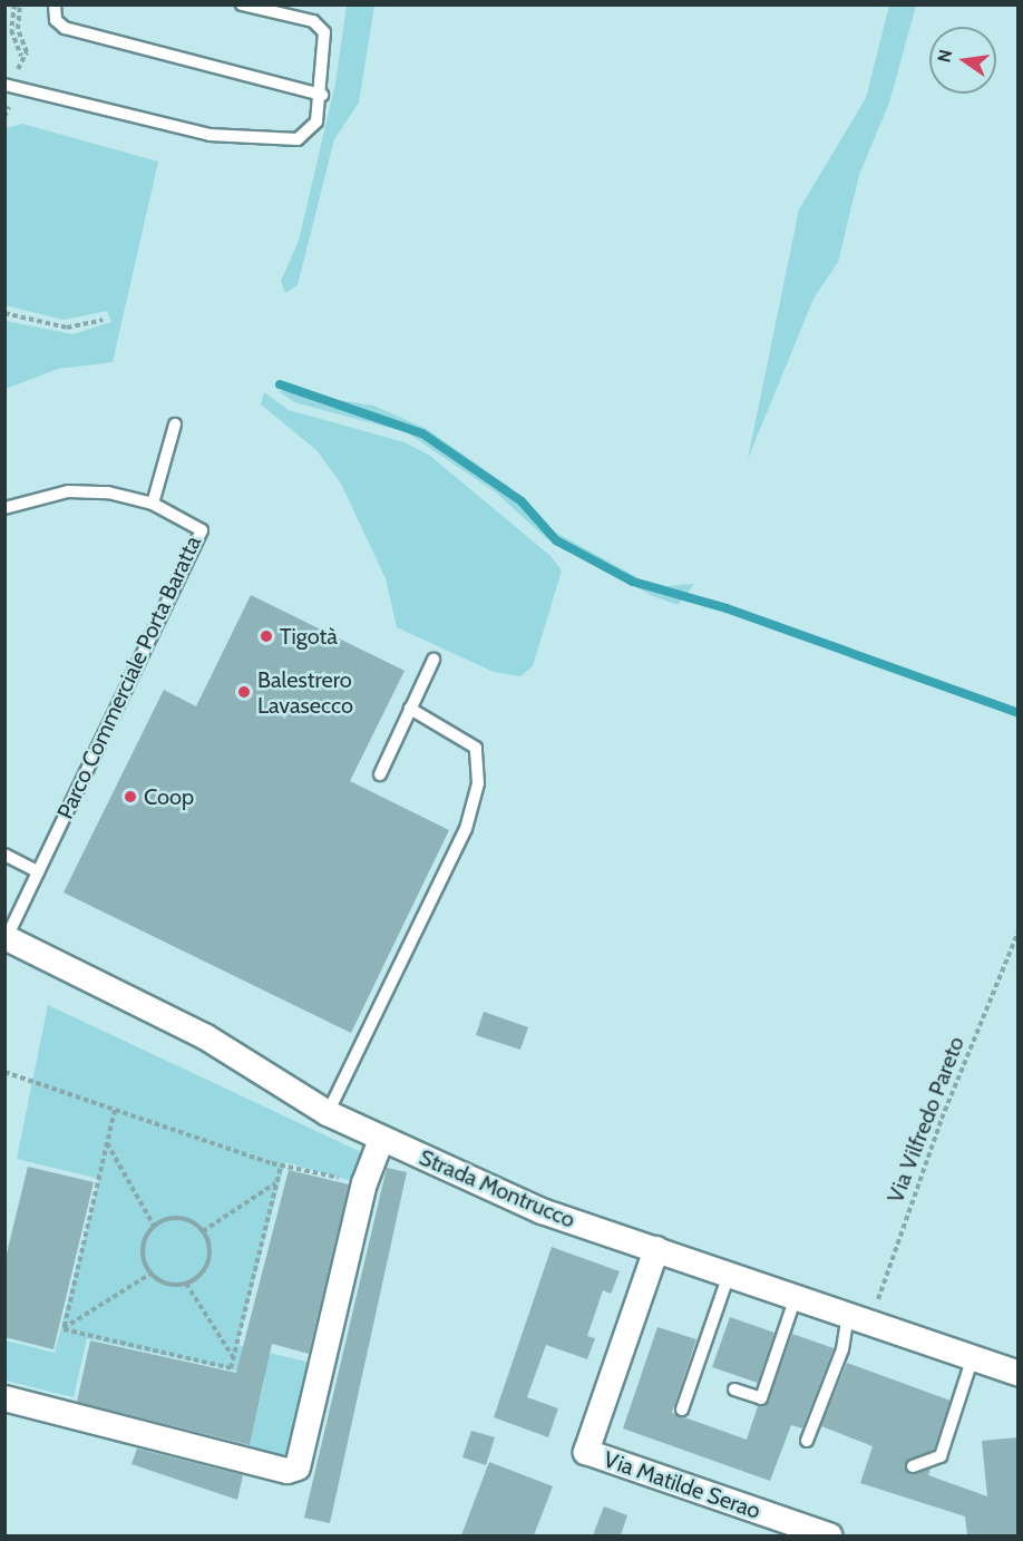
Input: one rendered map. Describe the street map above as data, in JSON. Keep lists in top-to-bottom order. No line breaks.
{"streets":{"street":["Strada Montrucco","Via Matilde Serao"],"lane":["Parco Commerciale Porta Baratta"],"path":["Via Vilfredo Pareto"]},"crossings":[["Parco Commerciale Porta Baratta","Strada Montrucco"],["Via Vilfredo Pareto","Strada Montrucco"],["Strada Montrucco","Via Matilde Serao"]],"places":["Tigotà","Balestrero Lavasecco","Coop"],"north":"left"}
